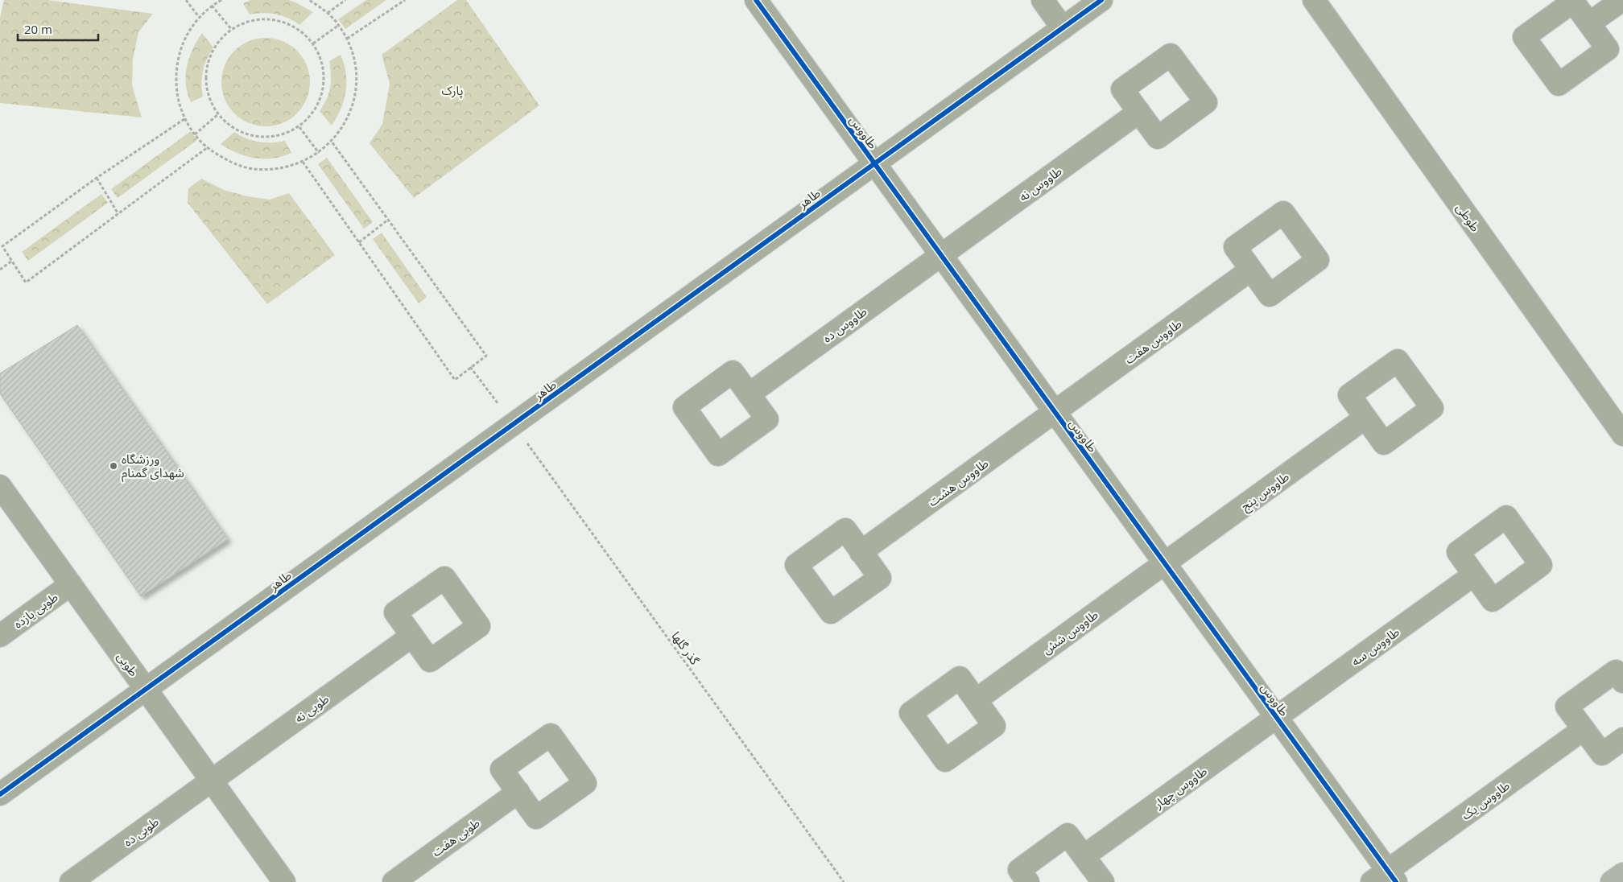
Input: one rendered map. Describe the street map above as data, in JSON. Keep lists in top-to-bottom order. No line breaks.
{"streets":{"street":["طاووس","طاووس نه","طاهر","طوطی","طاووس ده","طاووس هفت","طاووس هشت","طاووس پنج","طوبی یازده","طاووس شش","طاووس سه","طوبی","طوبی نه","طاووس چهار","طاووس یک","طوبی ده","طوبی هفت"],"path":["گذر گلها"]},"crossings":[["طاووس","طاووس نه"],["طاووس","طاهر"],["طاووس","طاووس ده"],["طاووس","طاووس هفت"],["طاووس","طاووس هشت"],["طاووس","طاووس پنج"],["طاووس","طاووس شش"],["طاووس","طاووس سه"],["طاووس","طاووس چهار"],["طاووس","طاووس یک"],["طاووس نه","طاووس ده"],["طاهر","گذر گلها"],["طاهر","طوبی"],["طاووس هفت","طاووس هشت"],["طاووس پنج","طاووس شش"],["طوبی یازده","طوبی"],["طاووس سه","طاووس چهار"],["طوبی","طوبی نه"],["طوبی","طوبی ده"],["طوبی نه","طوبی ده"]],"parks":["پارک"],"places":["ورزشگاه شهدای گمنام"],"scale_bar":"20 m"}
